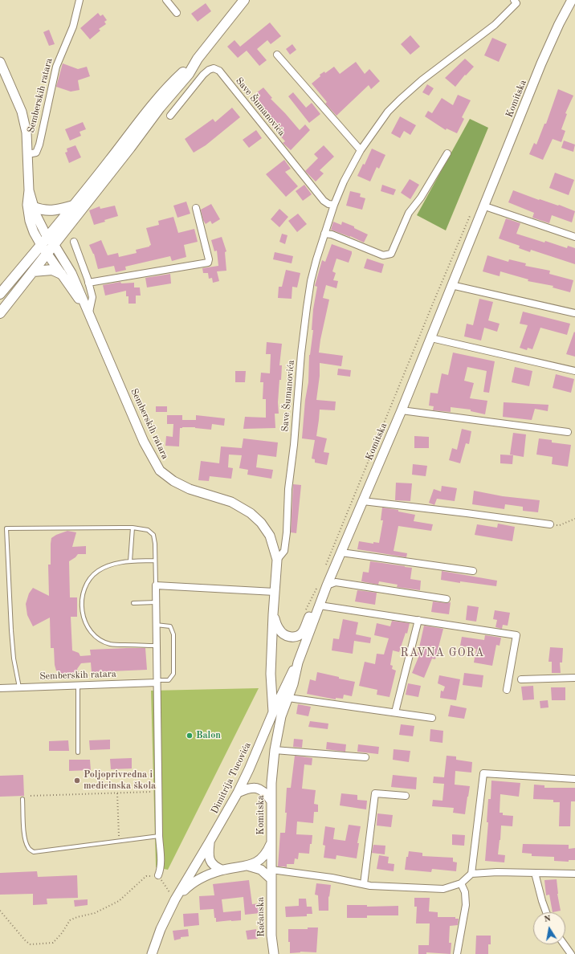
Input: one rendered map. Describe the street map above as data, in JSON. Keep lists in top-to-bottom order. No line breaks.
{"streets":{"main road":["Semberskih ratara","Komitska","Dimitrija Tucovića","Račanska"],"street":["Save Šumanovića"]},"crossings":[["Semberskih ratara","Save Šumanovića"],["Semberskih ratara","Dimitrija Tucovića"],["Komitska","Dimitrija Tucovića"],["Komitska","Račanska"],["Dimitrija Tucovića","Račanska"]],"districts":["RAVNA GORA"],"places":["Balon","Poljoprivredna i medicinska škola"],"north":"top"}
